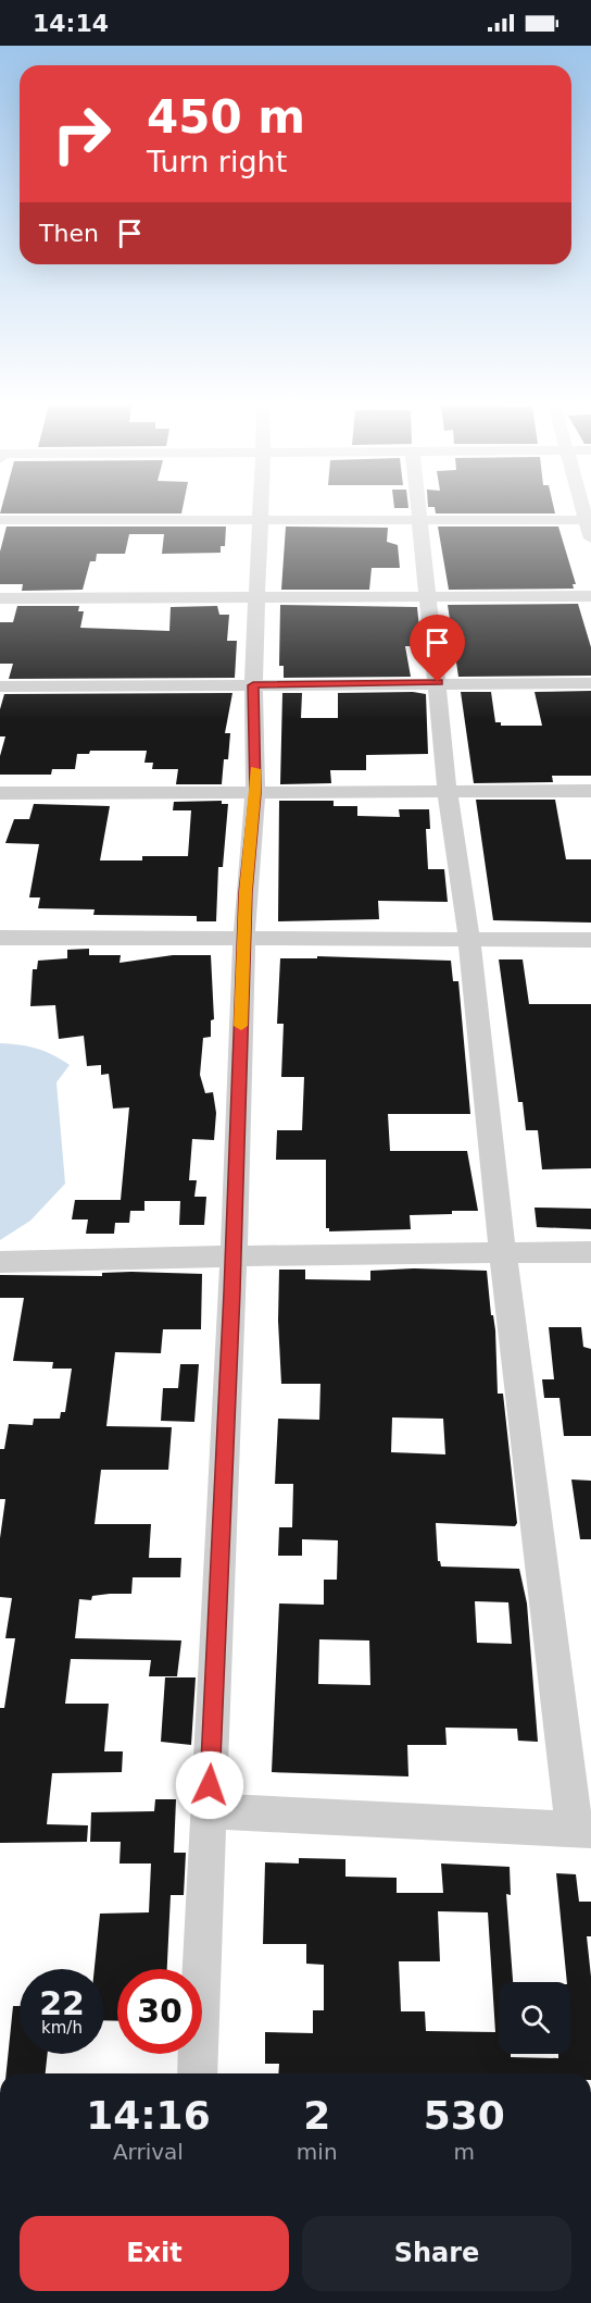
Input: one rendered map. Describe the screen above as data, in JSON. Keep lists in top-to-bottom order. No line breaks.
{"page":{"status":"14:14","turn":["450 m","Turn right"],"then":"Then","speed":"22 km/h","limit":"30","eta":["14:16","Arrival","2","min","530","m"],"buttons":["Exit","Share"]}}
